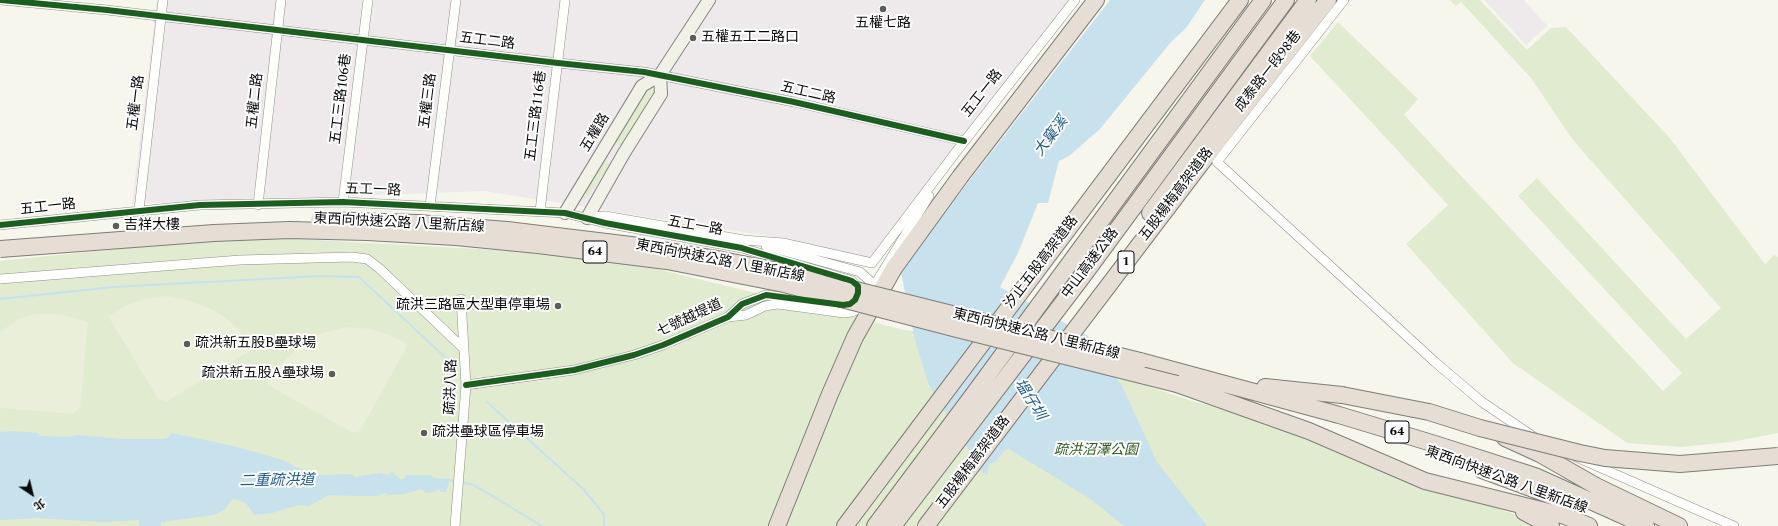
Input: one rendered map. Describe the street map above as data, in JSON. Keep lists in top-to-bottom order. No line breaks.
{"streets":{"highway":["五股楊梅高架道路","東西向快速公路 八里新店線","64","1","汐止五股高架道路","中山高速公路"],"street":["五工二路","成泰路一段98巷","五工一路","五工三路106巷","五權二路","五權三路","五權一路","五工三路116巷","五權路","七號越堤道","疏洪八路"]},"crossings":[["五工二路","五工一路"],["五工二路","五工三路106巷"],["五工二路","五權二路"],["五工二路","五權三路"],["五工二路","五權一路"],["五工二路","五工三路116巷"],["五工二路","五權路"],["五工一路","五工三路106巷"],["五工一路","五權二路"],["五工一路","五權三路"],["五工一路","五權一路"],["五工一路","五工三路116巷"],["五工一路","五權路"],["五工一路","七號越堤道"],["七號越堤道","疏洪八路"]],"water":["大窠溪","塭仔圳","二重疏洪道"],"parks":["疏洪沼澤公園"],"places":["五權七路","五權五工二路口","吉祥大樓","疏洪三路區大型車停車場","疏洪新五股B壘球場","疏洪新五股A壘球場","疏洪壘球區停車場"],"north":"bottom right"}
